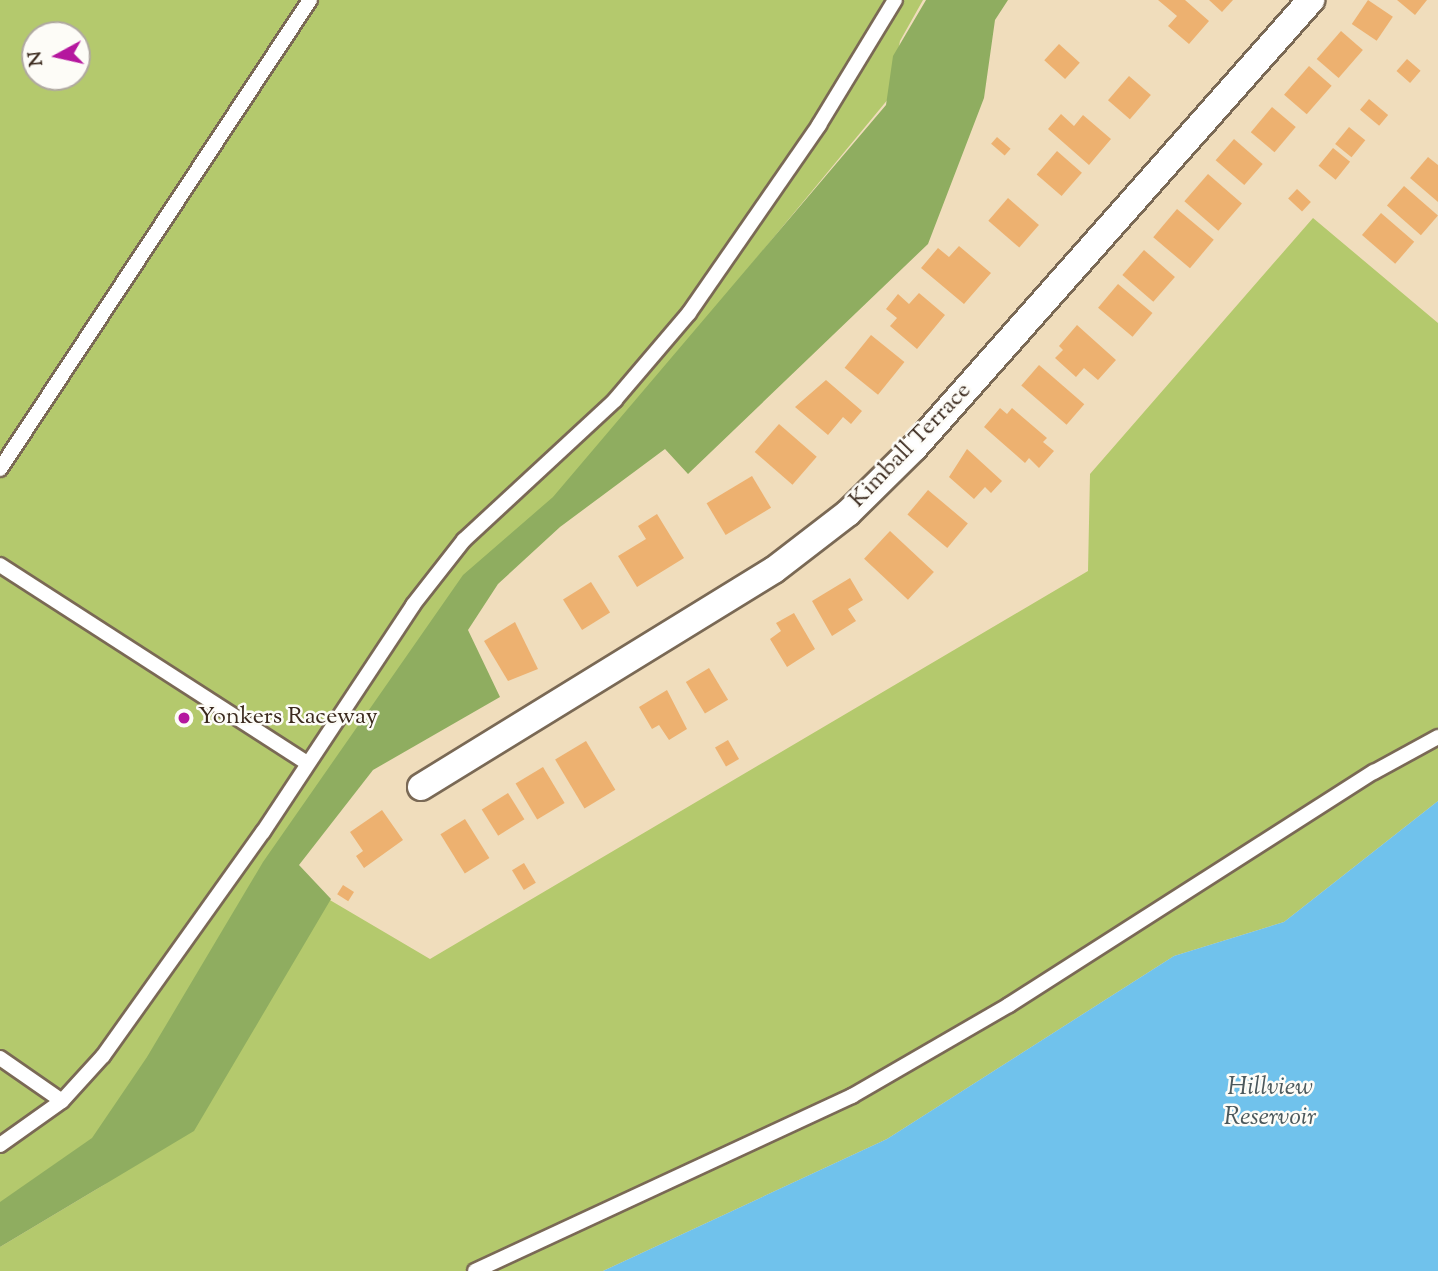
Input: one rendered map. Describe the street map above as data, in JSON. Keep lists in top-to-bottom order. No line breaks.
{"streets":{"street":["Kimball Terrace"]},"water":["Hillview Reservoir"],"places":["Yonkers Raceway"],"north":"left"}
